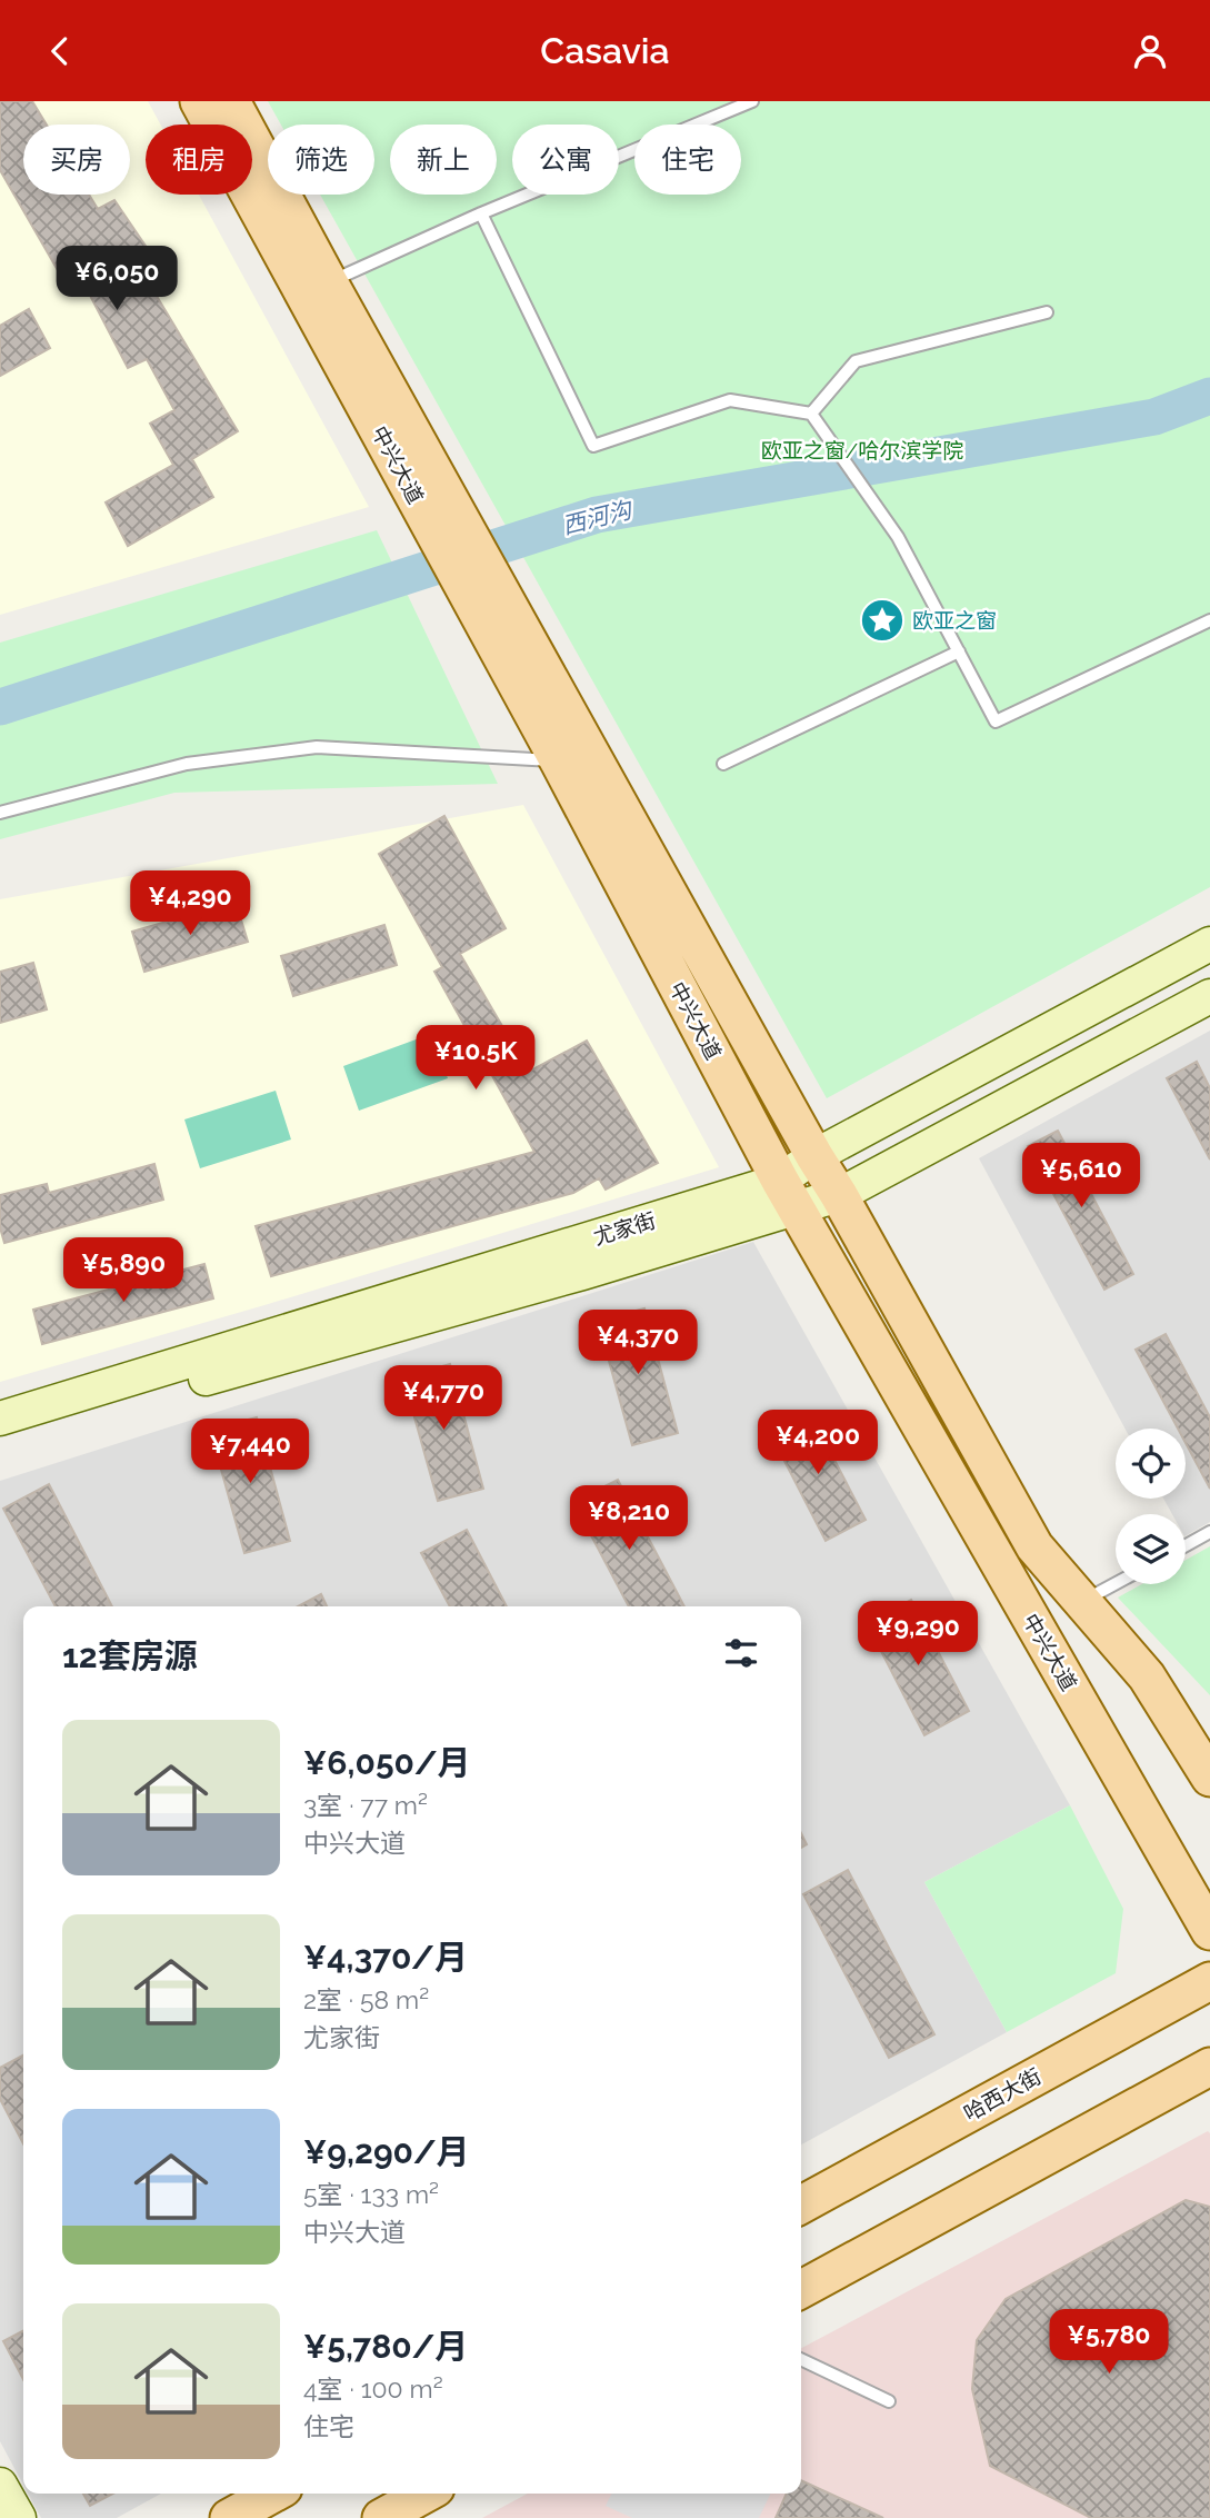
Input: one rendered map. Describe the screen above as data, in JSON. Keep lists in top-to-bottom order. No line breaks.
{"streets":{"main road":["中兴大道","尤家街","哈西大街"]},"crossings":[["中兴大道","尤家街"]],"water":["西河沟"],"parks":["欧亚之窗/哈尔滨学院"],"places":{"place":["欧亚之窗"]},"page":{"header":"Casavia","chip":["买房","租房","筛选","新上","公寓","住宅"],"price":["¥6,050","¥4,290","¥10.5K","¥5,610","¥5,890","¥4,370","¥4,770","¥4,200","¥7,440","¥8,210","¥9,290","¥5,780"],"heading":"12套房源","list":[{"name":"¥6,050/月","note":"3室 · 77 m² · 中兴大道"},{"name":"¥4,370/月","note":"2室 · 58 m² · 尤家街"},{"name":"¥9,290/月","note":"5室 · 133 m² · 中兴大道"},{"name":"¥5,780/月","note":"4室 · 100 m² · 住宅"}]}}
